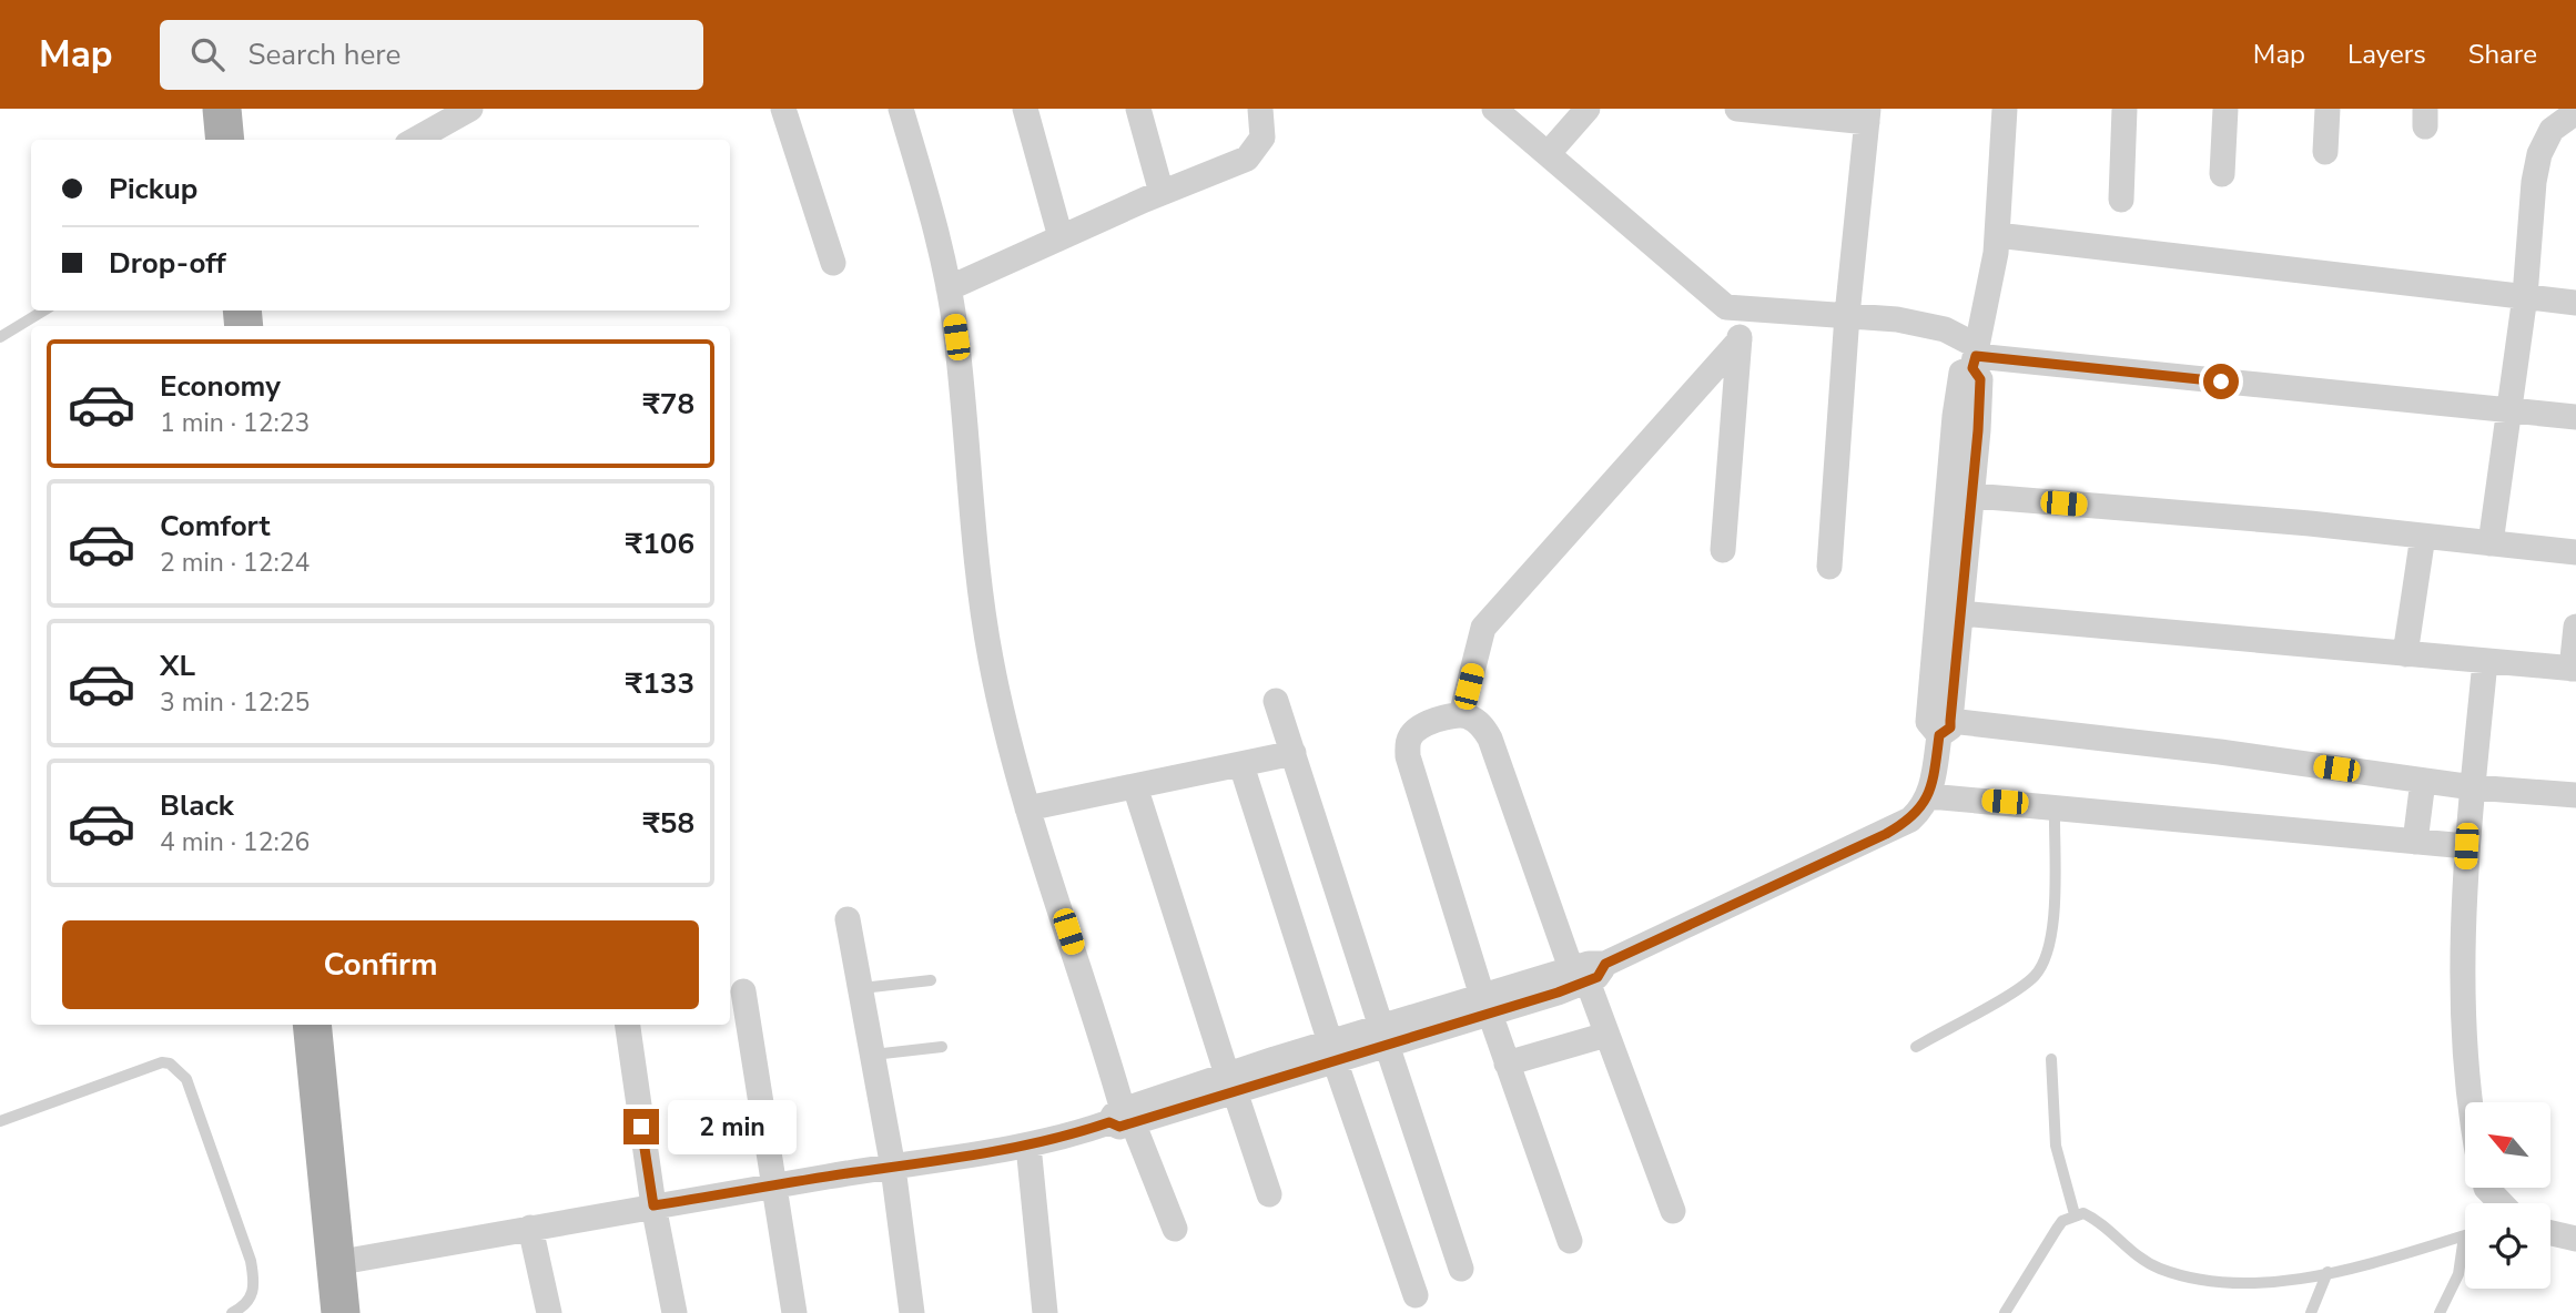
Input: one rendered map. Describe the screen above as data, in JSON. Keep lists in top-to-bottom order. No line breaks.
{"north":"top left","page":{"header":"Map","search":"Search here","nav":["Map","Layers","Share"],"banner":["Pickup","Drop-off"],"list":[{"name":"Economy","note":"1 min · 12:23","value":"₹78"},{"name":"Comfort","note":"2 min · 12:24","value":"₹106"},{"name":"XL","note":"3 min · 12:25","value":"₹133"},{"name":"Black","note":"4 min · 12:26","value":"₹58"}],"buttons":"Confirm","bubble":"2 min"}}
